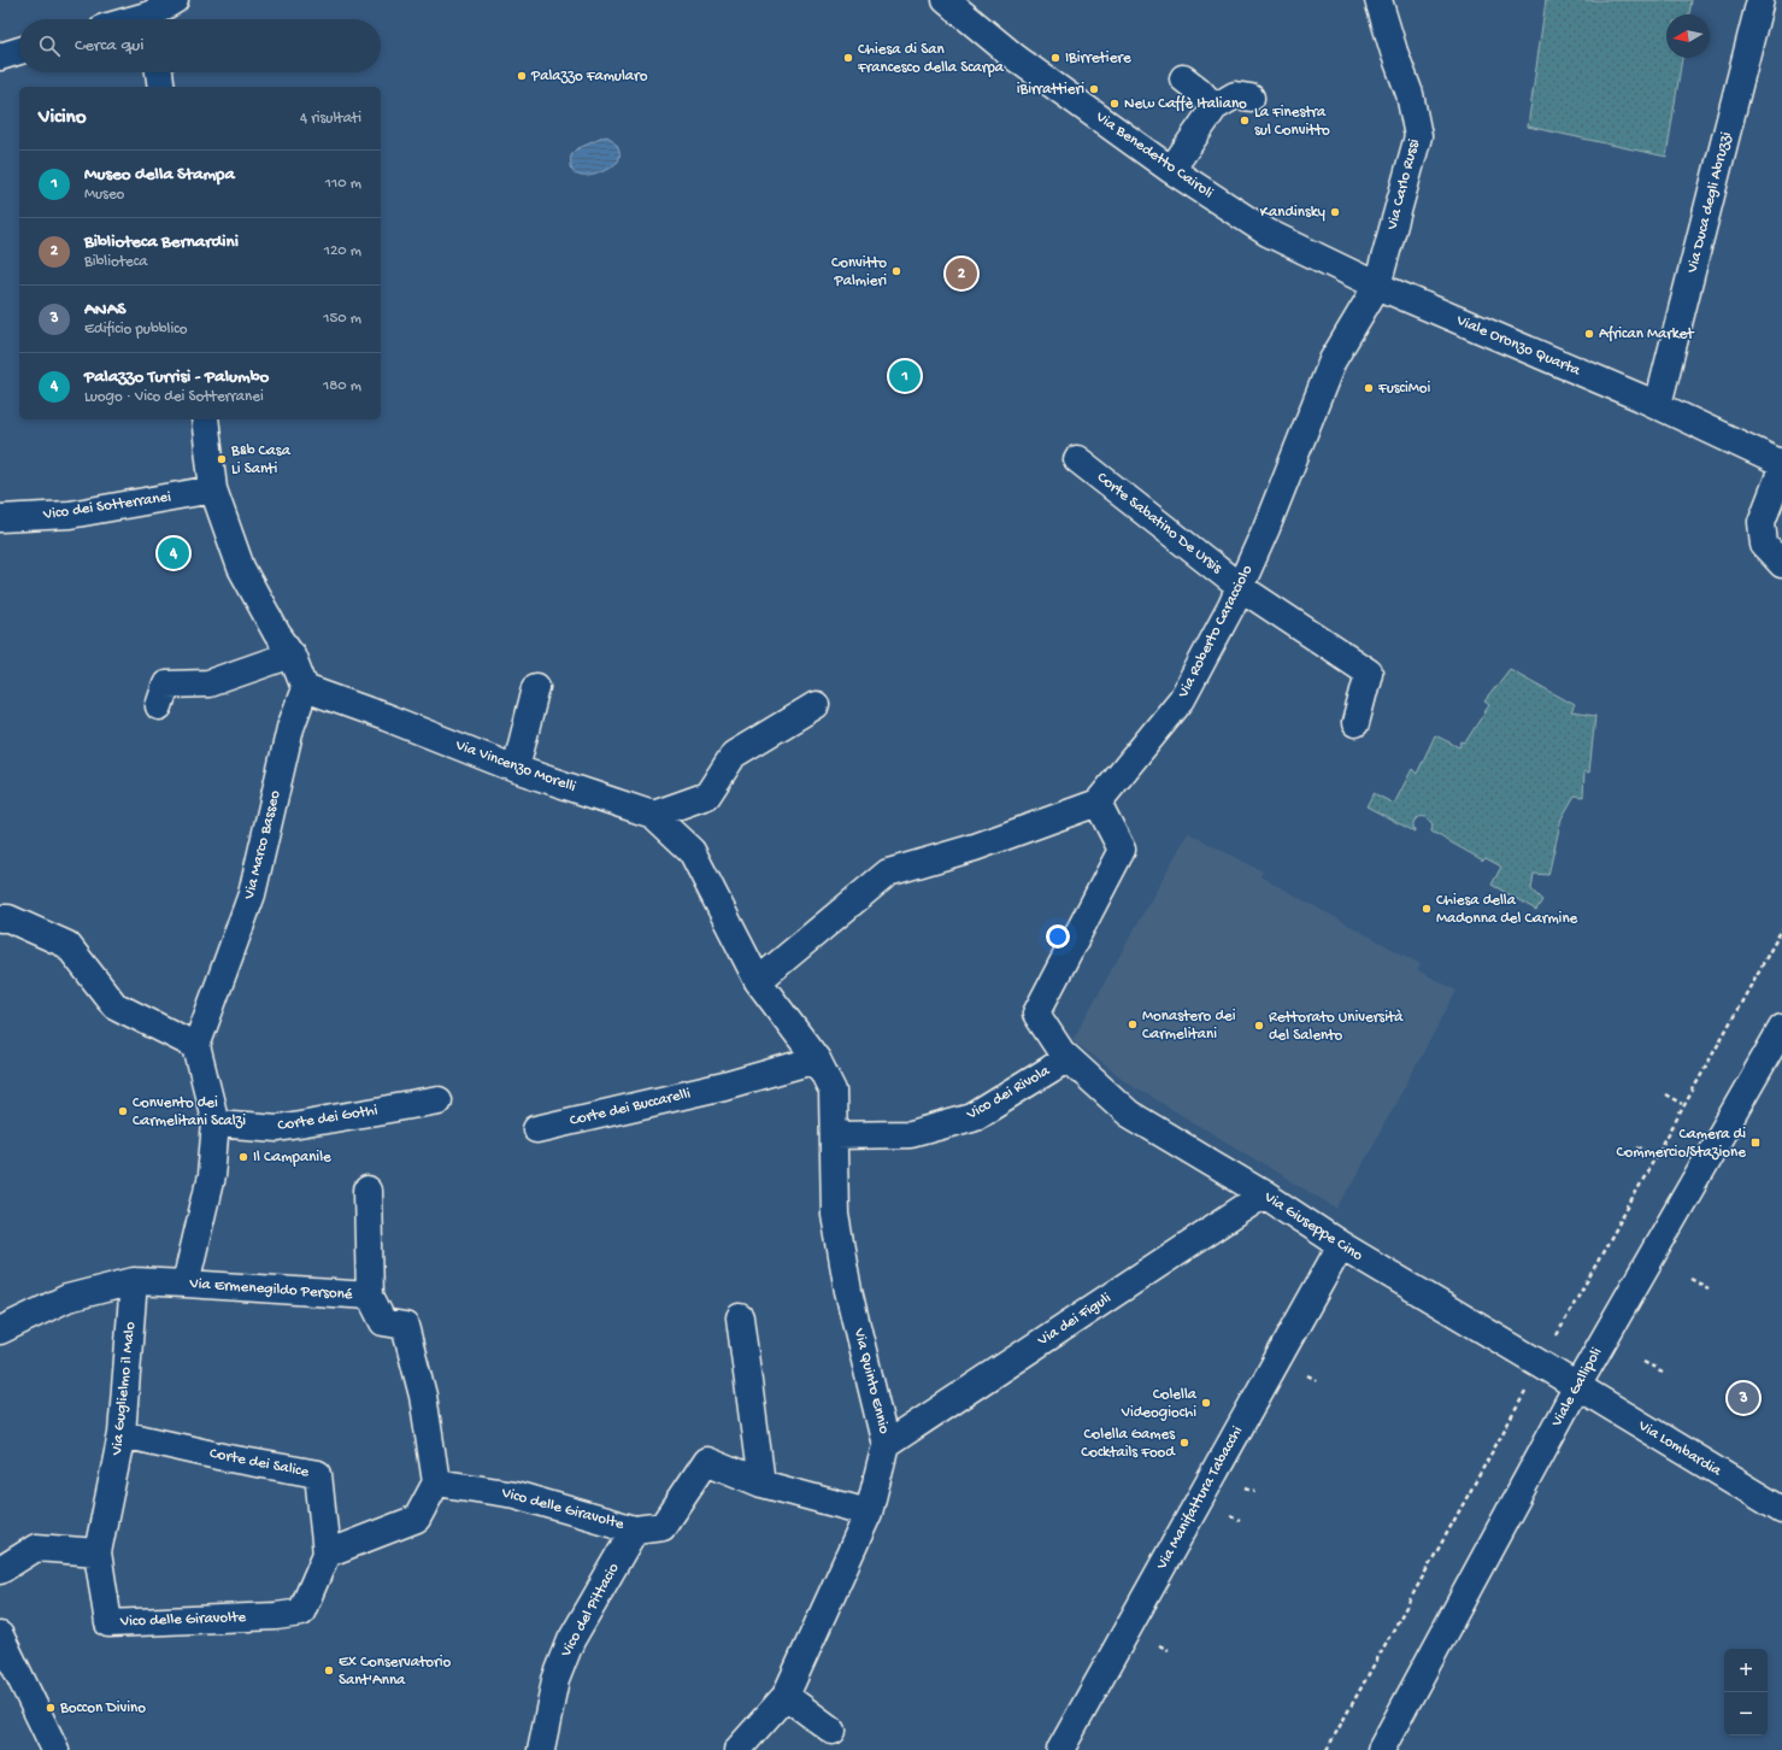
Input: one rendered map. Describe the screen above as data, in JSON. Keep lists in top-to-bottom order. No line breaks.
{"streets":{"street":["Via Benedetto Cairoli","Via Carlo Russi","Via Duca degli Abruzzi","Viale Oronzo Quarta","Vico dei Sotterranei","Corte Sabatino De Ursis","Via Roberto Caracciolo","Via Vincenzo Morelli","Via Marco Basseo","Vico dei Rivola","Corte dei Buccarelli","Corte dei Gothi","Via Giuseppe Cino","Via Ermenegildo Personé","Via dei Figuli","Via Quinto Ennio","Viale Gallipoli","Via Guglielmo il Malo","Via Lombardia","Corte dei Salice","Via Manifattura Tabacchi","Vico delle Giravolte","Vico del Pittacio"]},"crossings":[["Via Benedetto Cairoli","Via Carlo Russi"],["Via Benedetto Cairoli","Viale Oronzo Quarta"],["Via Benedetto Cairoli","Via Roberto Caracciolo"],["Via Carlo Russi","Viale Oronzo Quarta"],["Via Carlo Russi","Via Roberto Caracciolo"],["Via Duca degli Abruzzi","Viale Oronzo Quarta"],["Viale Oronzo Quarta","Via Roberto Caracciolo"],["Corte Sabatino De Ursis","Via Roberto Caracciolo"],["Via Roberto Caracciolo","Via Giuseppe Cino"],["Via Vincenzo Morelli","Via Marco Basseo"],["Via Vincenzo Morelli","Corte dei Buccarelli"],["Via Vincenzo Morelli","Via Quinto Ennio"],["Vico dei Rivola","Via Giuseppe Cino"],["Vico dei Rivola","Via Quinto Ennio"],["Via Giuseppe Cino","Via dei Figuli"],["Via Giuseppe Cino","Viale Gallipoli"],["Via Giuseppe Cino","Via Lombardia"],["Via Giuseppe Cino","Via Manifattura Tabacchi"],["Via Ermenegildo Personé","Via Guglielmo il Malo"],["Via Ermenegildo Personé","Vico delle Giravolte"],["Via dei Figuli","Via Quinto Ennio"],["Via Quinto Ennio","Vico delle Giravolte"],["Viale Gallipoli","Via Lombardia"],["Via Guglielmo il Malo","Corte dei Salice"],["Via Guglielmo il Malo","Vico delle Giravolte"],["Corte dei Salice","Vico delle Giravolte"],["Vico delle Giravolte","Vico del Pittacio"]],"places":{"other":["Chiesa di San Francesco della Scarpa","IBirretiere","Palazzo Famularo","iBirrattieri","New Caffè Italiano","La Finestra sul Convitto","Kandinsky","Convitto Palmieri","African Market","FusciMoi","B&b Casa Li Santi","Chiesa della Madonna del Carmine","Monastero dei Carmelitani","Rettorato Università del Salento","Convento dei Carmelitani Scalzi","Il Campanile","Colella Videogiochi","Colella Games Cocktails Food","Ex Conservatorio Sant'Anna","Boccon Divino"],"transit":["Camera di Commercio/Stazione"]},"north":"left","page":{"search":"Cerca qui","heading":["Vicino","4 risultati"],"list":[{"mark":"1","name":"Museo della Stampa","note":"Museo","value":"110 m"},{"mark":"2","name":"Biblioteca Bernardini","note":"Biblioteca","value":"120 m"},{"mark":"3","name":"ANAS","note":"Edificio pubblico","value":"150 m"},{"mark":"4","name":"Palazzo Turrisi - Palumbo","note":"Luogo · Vico dei Sotterranei","value":"180 m"}],"pins":["2","1","4","3"],"map_buttons":["+","−"]}}
